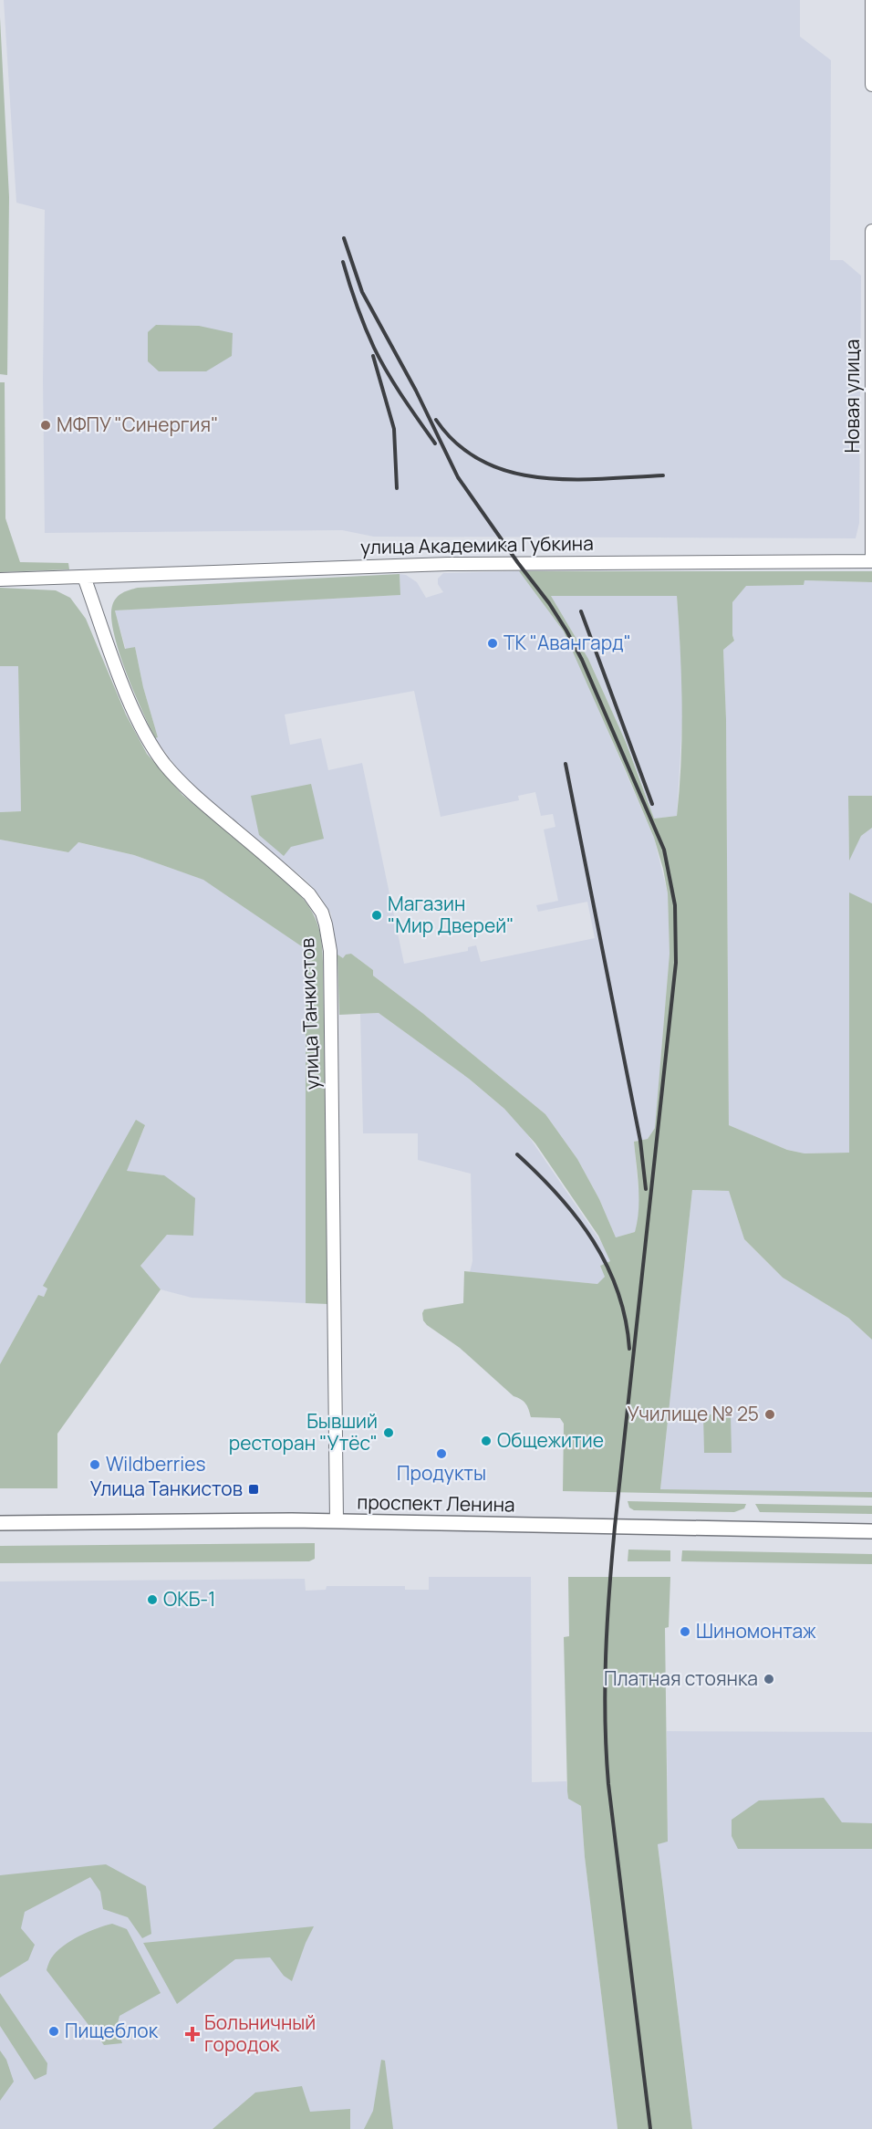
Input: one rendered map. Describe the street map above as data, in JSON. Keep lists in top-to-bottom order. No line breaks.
{"streets":{"main road":["проспект Ленина"],"street":["Новая улица","улица Академика Губкина","улица Танкистов"]},"crossings":[["Новая улица","улица Академика Губкина"],["улица Академика Губкина","улица Танкистов"],["улица Танкистов","проспект Ленина"]],"places":{"other":["МФПУ \"Синергия\"","ТК \"Авангард\"","Магазин \"Мир Дверей\"","Училище № 25","Бывший ресторан \"Утёс\"","Общежитие","Продукты","Wildberries","ОКБ-1","Шиномонтаж","Платная стоянка","Пищеблок"],"transit":["Улица Танкистов"],"health":["Больничный городок"]}}
